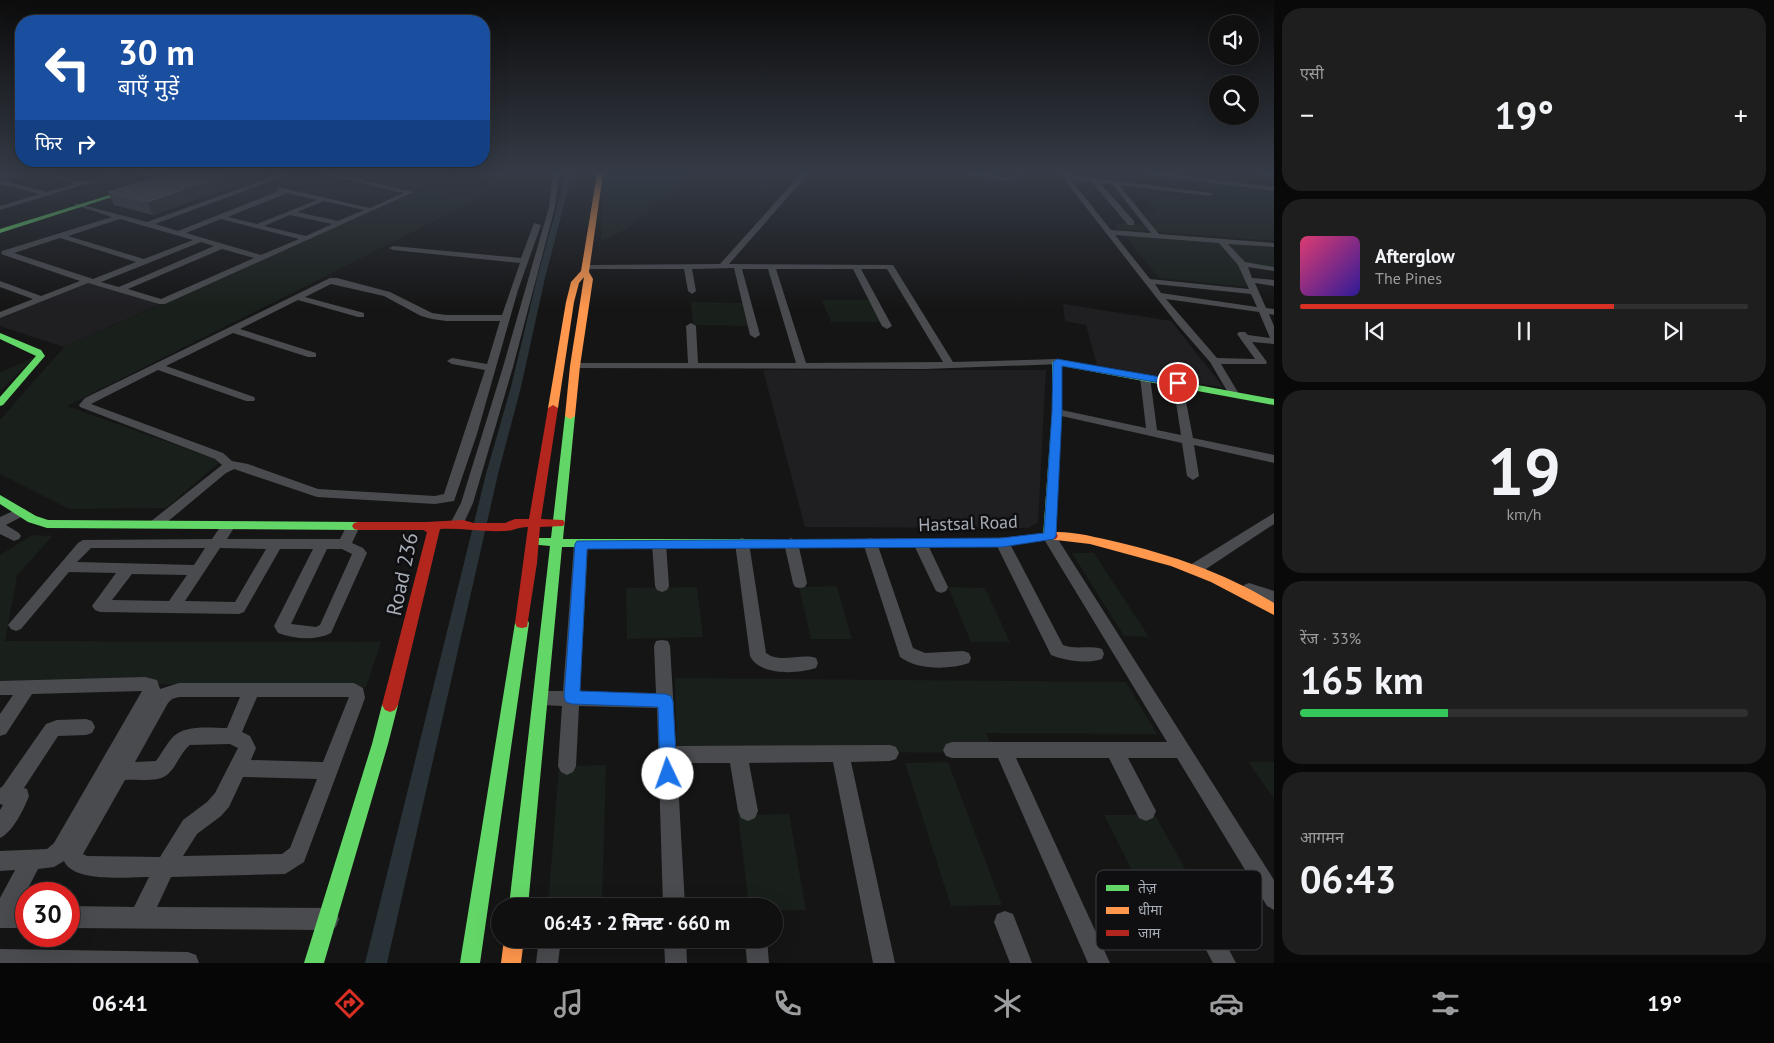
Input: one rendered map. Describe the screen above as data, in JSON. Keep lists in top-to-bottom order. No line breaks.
{"streets":{"street":["Hastsal Road","Road 236"]},"legend":["तेज़","धीमा","जाम"],"page":{"tile":["एसी",["19","km/h"],["रेंज · 33%","165 km"],["आगमन","06:43"]],"turn":["30 m","बाएँ मुड़ें"],"heat":["−","19°","+"],"then":"फिर","song":["Afterglow","The Pines"],"limit":"30","trip":"06:43 · 2 मिनट · 660 m","tabs":["06:41","19°"]}}
